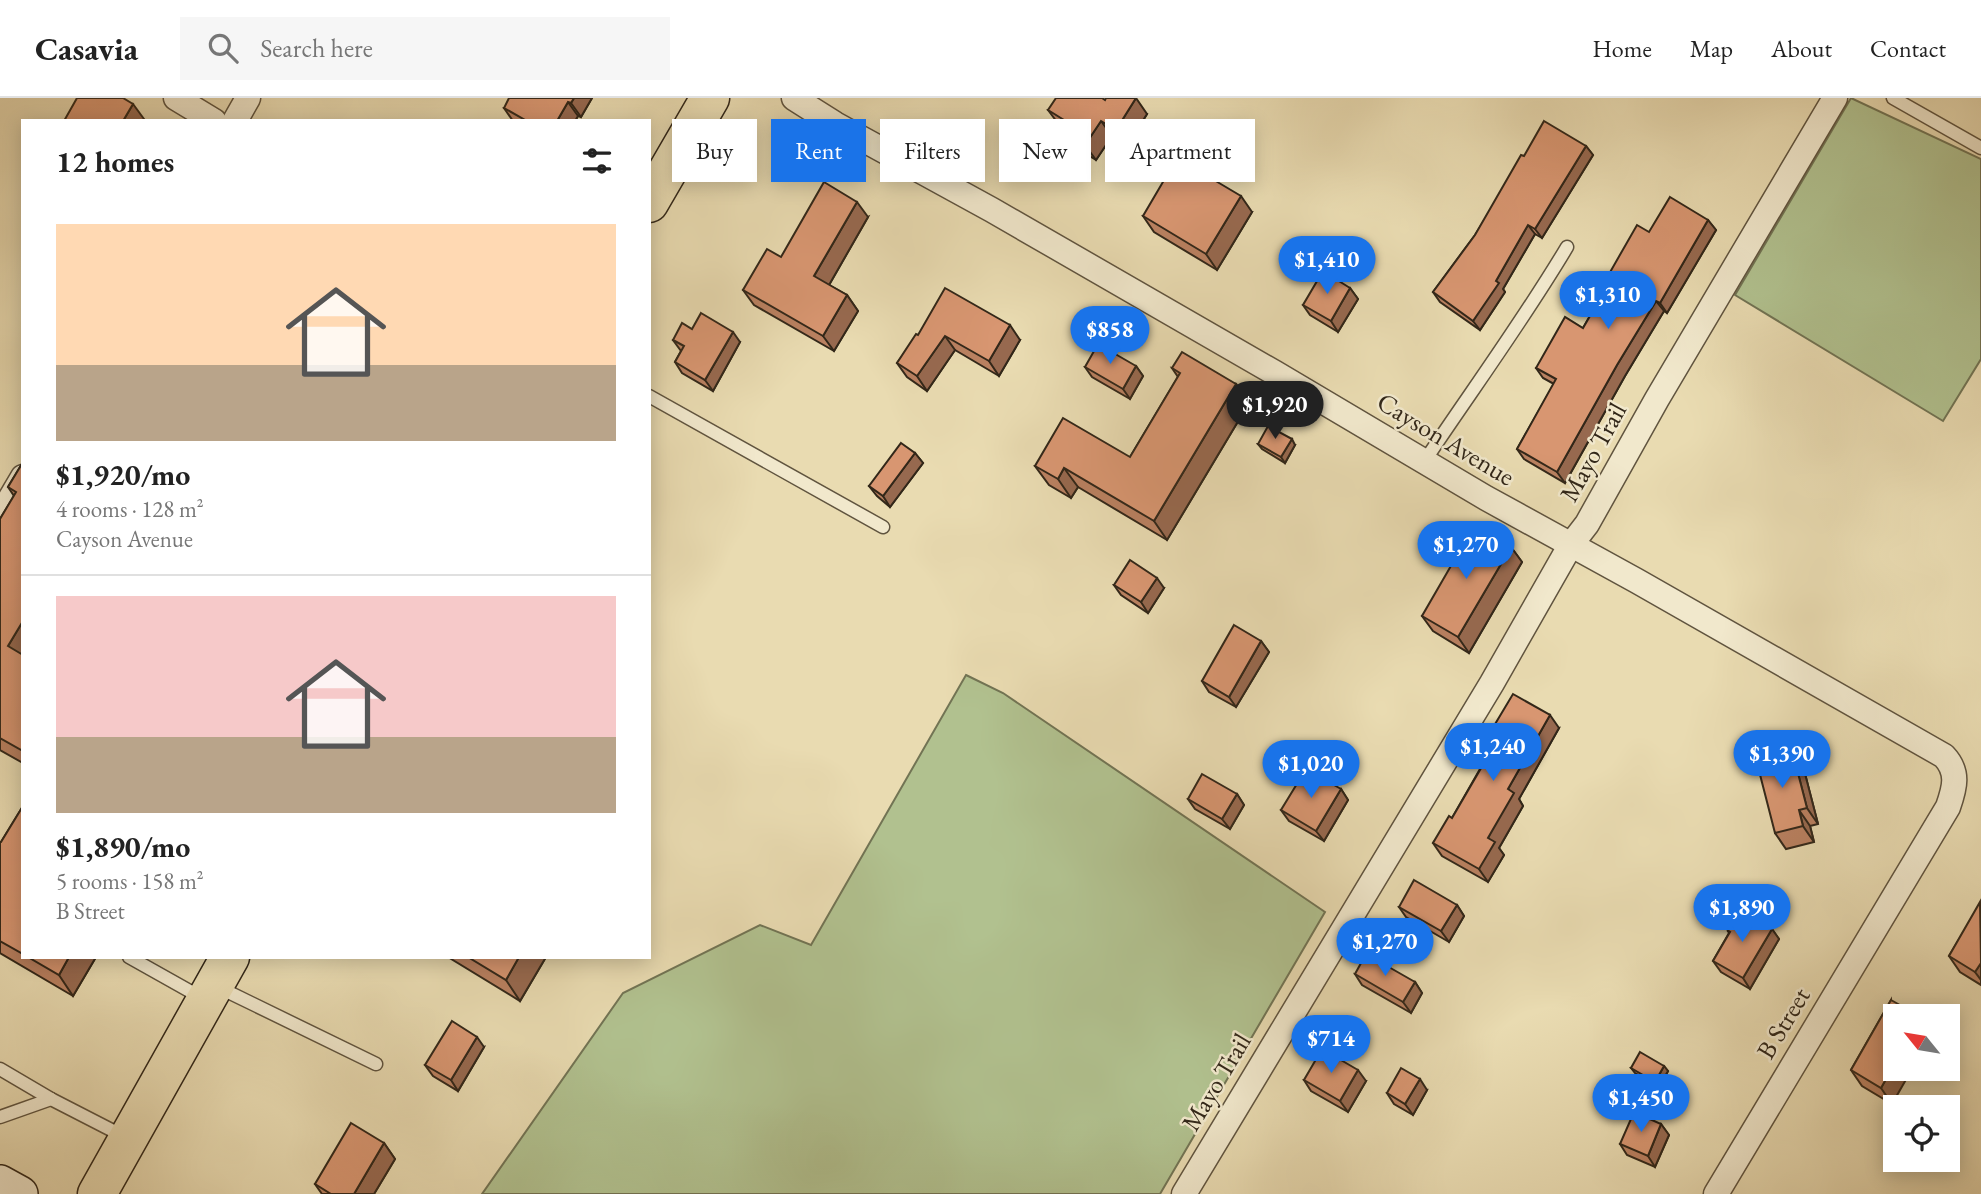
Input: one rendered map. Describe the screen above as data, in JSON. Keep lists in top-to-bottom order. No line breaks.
{"streets":{"street":["Cayson Avenue","Mayo Trail","B Street"]},"crossings":[["Cayson Avenue","Mayo Trail"],["Cayson Avenue","B Street"]],"north":"top left","page":{"header":"Casavia","search":"Search here","nav":["Home","Map","About","Contact"],"chip":["Buy","Rent","Filters","New","Apartment"],"heading":"12 homes","list":[{"name":"$1,920/mo","note":"4 rooms · 128 m² · Cayson Avenue"},{"name":"$1,890/mo","note":"5 rooms · 158 m² · B Street"}],"price":["$1,410","$1,310","$858","$1,920","$1,270","$1,240","$1,390","$1,020","$1,890","$1,270","$714","$1,450"]}}
